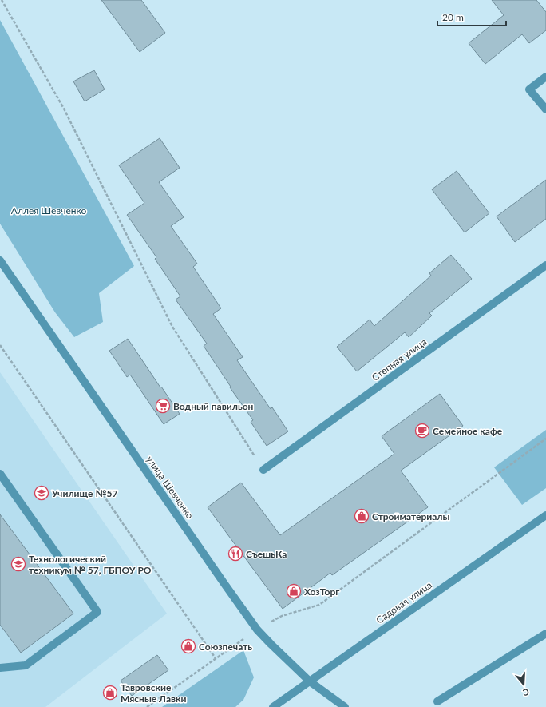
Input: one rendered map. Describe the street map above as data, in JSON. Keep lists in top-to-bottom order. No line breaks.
{"streets":{"street":["Степная улица","улица Шевченко","Садовая улица"]},"crossings":[["улица Шевченко","Садовая улица"]],"parks":["Аллея Шевченко"],"places":{"supermarket":["Водный павильон"],"cafe":["Семейное кафе"],"school or university":["Училище №57","Технологический техникум № 57, ГБПОУ РО"],"shop":["Стройматериалы","ХозТорг","Союзпечать","Тавровские Мясные Лавки"],"restaurant":["СъешьКа"]},"scale_bar":"20 m","north":"bottom"}
